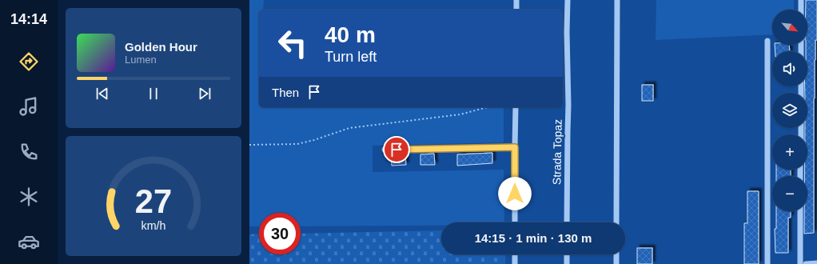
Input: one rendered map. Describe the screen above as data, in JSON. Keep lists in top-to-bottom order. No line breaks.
{"streets":{"street":["Strada Topaz"]},"north":"bottom right","page":{"tabs":"14:14","map_buttons":["+","−"],"turn":["40 m","Turn left"],"song":["Golden Hour","Lumen"],"then":"Then","limit":"30","trip":"14:15 · 1 min · 130 m","gauge":["27","km/h"]}}
